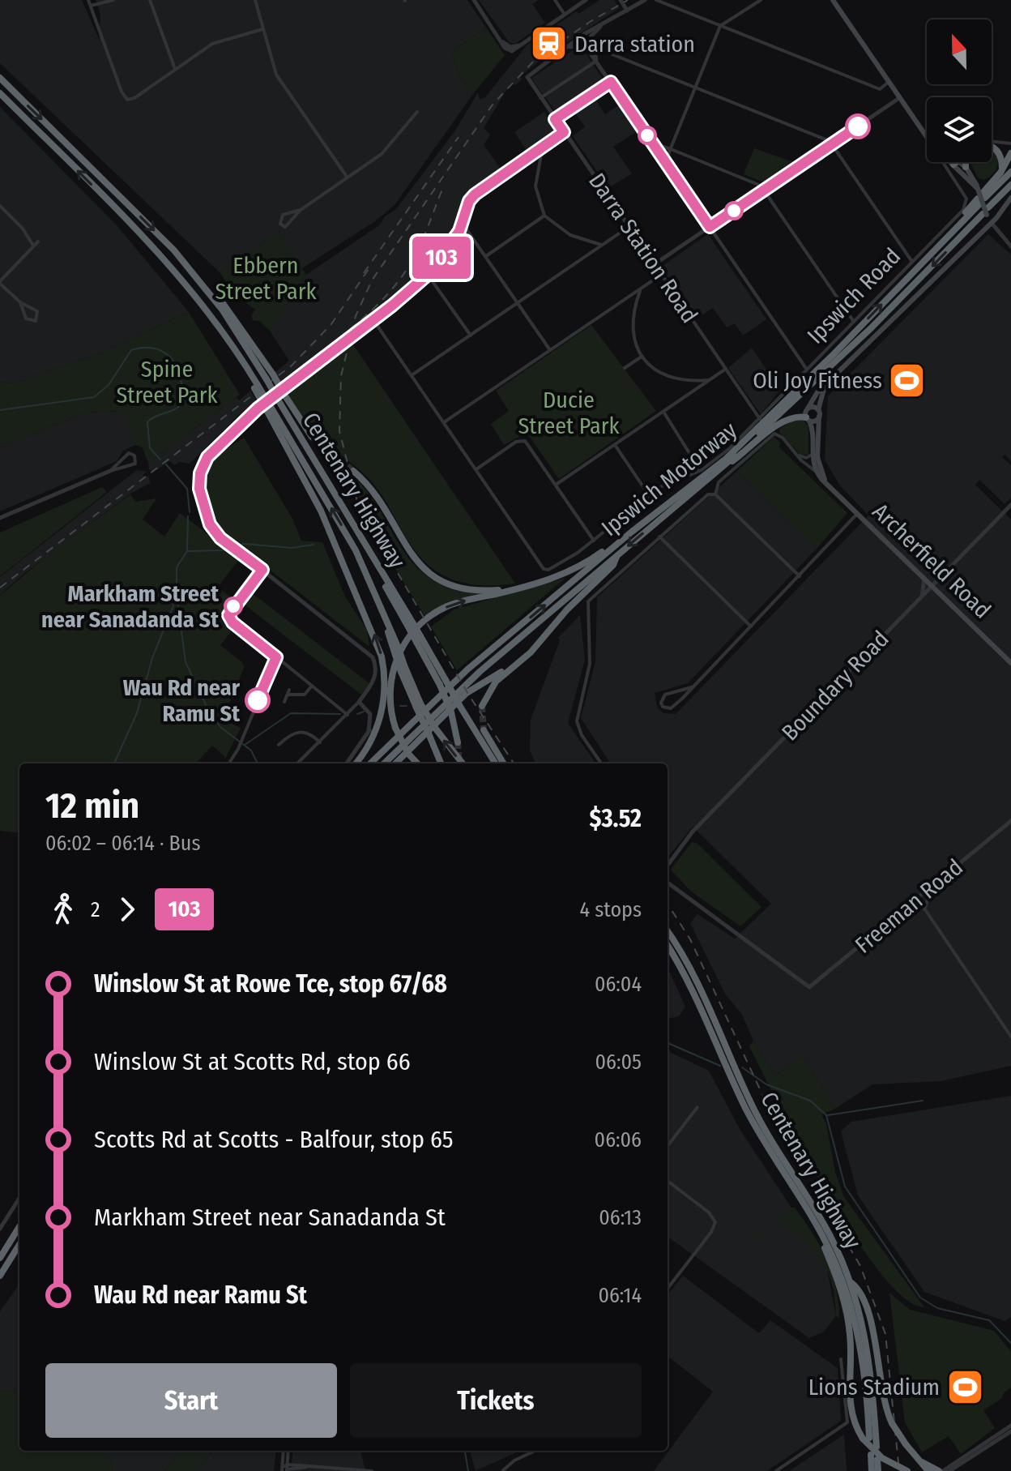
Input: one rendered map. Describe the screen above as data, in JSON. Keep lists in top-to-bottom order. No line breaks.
{"streets":{"highway":["Ipswich Motorway","Centenary Highway"],"main road":["Ipswich Road","Archerfield Road"],"street":["Darra Station Road","Boundary Road","Freeman Road"]},"crossings":[["Darra Station Road","Ipswich Road"],["Ipswich Road","Archerfield Road"],["Archerfield Road","Boundary Road"]],"parks":["Ebbern Street Park","Spine Street Park","Ducie Street Park"],"places":{"station":["Darra station"],"sports":["Oli Joy Fitness","Lions Stadium"],"other":["Markham Street near Sanadanda St","Wau Rd near Ramu St"]},"lines":["bus line 103"],"north":"top","page":{"on_map":"103","heading":["12 min","06:02 – 06:14 · Bus","$3.52"],"legs":["2","103","4 stops"],"list":[{"name":"Winslow St at Rowe Tce, stop 67/68","value":"06:04"},{"name":"Winslow St at Scotts Rd, stop 66","value":"06:05"},{"name":"Scotts Rd at Scotts - Balfour, stop 65","value":"06:06"},{"name":"Markham Street near Sanadanda St","value":"06:13"},{"name":"Wau Rd near Ramu St","value":"06:14"}],"buttons":["Start","Tickets"]}}
